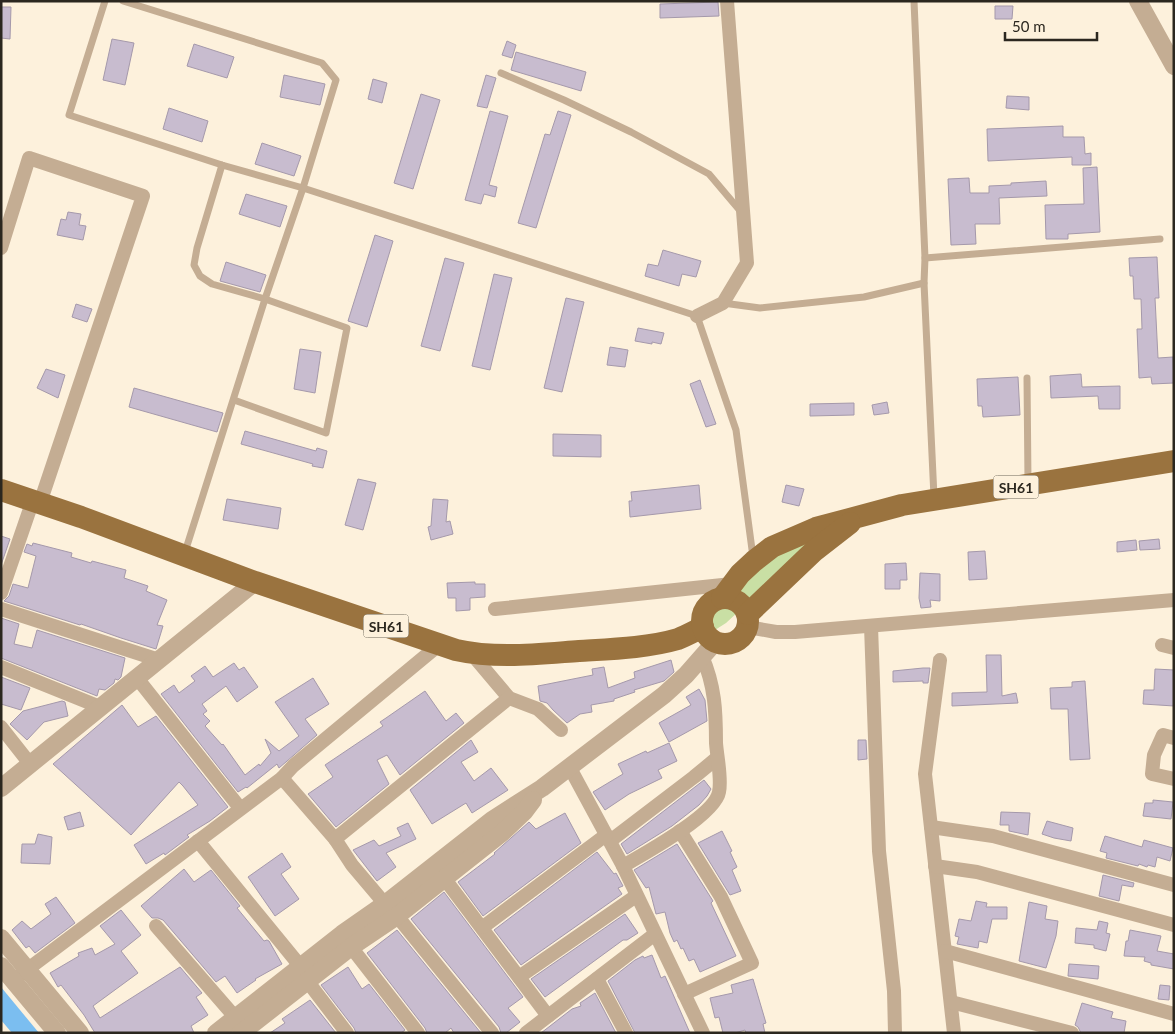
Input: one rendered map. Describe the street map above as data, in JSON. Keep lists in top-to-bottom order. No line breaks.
{"streets":{"main road":["SH61"]},"scale_bar":"50 m"}
